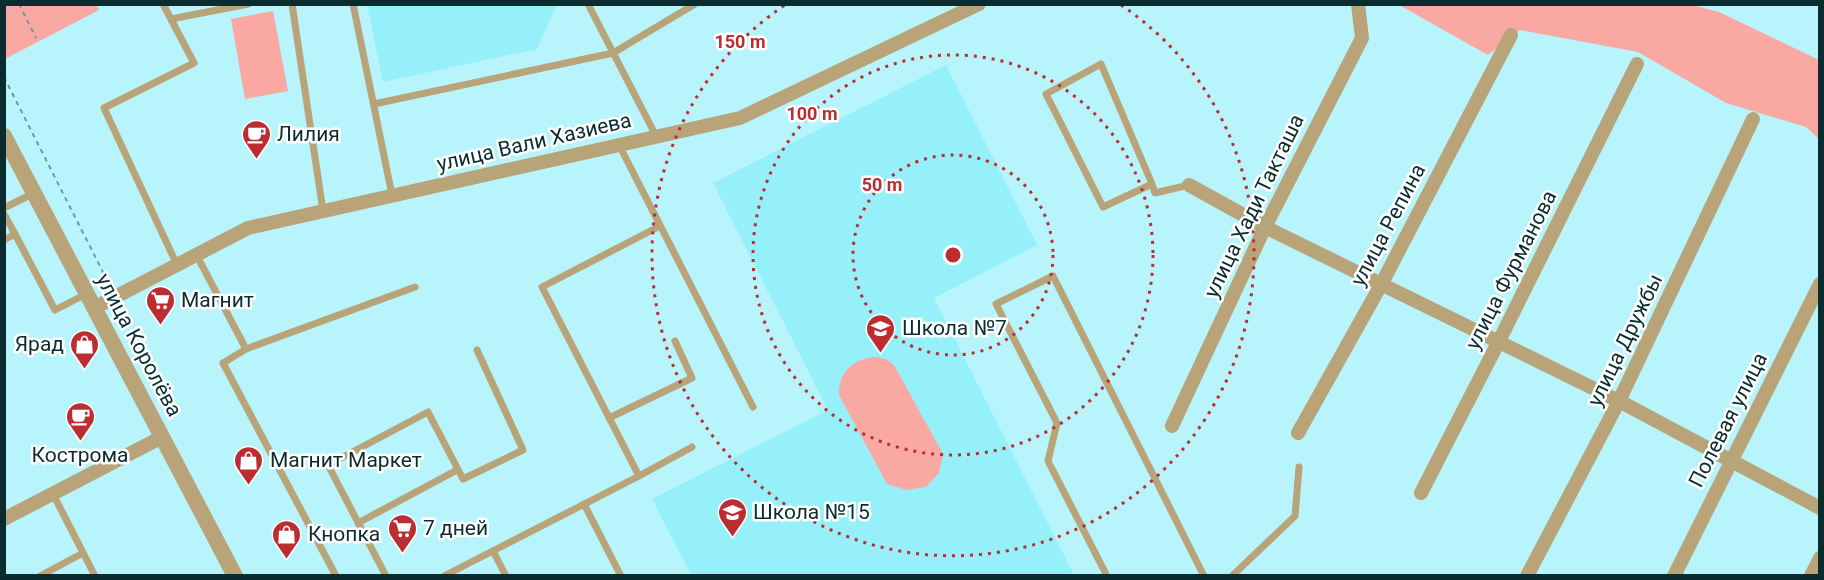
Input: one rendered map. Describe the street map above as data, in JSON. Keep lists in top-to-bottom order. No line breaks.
{"streets":{"street":["улица Вали Хазиева","улица Хади Такташа","улица Репина","улица Фурманова","улица Дружбы","улица Королёва","Полевая улица"]},"crossings":[["улица Вали Хазиева","улица Королёва"]],"places":{"cafe":["Лилия","Кострома"],"supermarket":["Магнит","7 дней"],"school or university":["Школа №7","Школа №15"],"shop":["Ярад","Магнит Маркет","Кнопка"]},"rings":["150 m","100 m","50 m"]}
